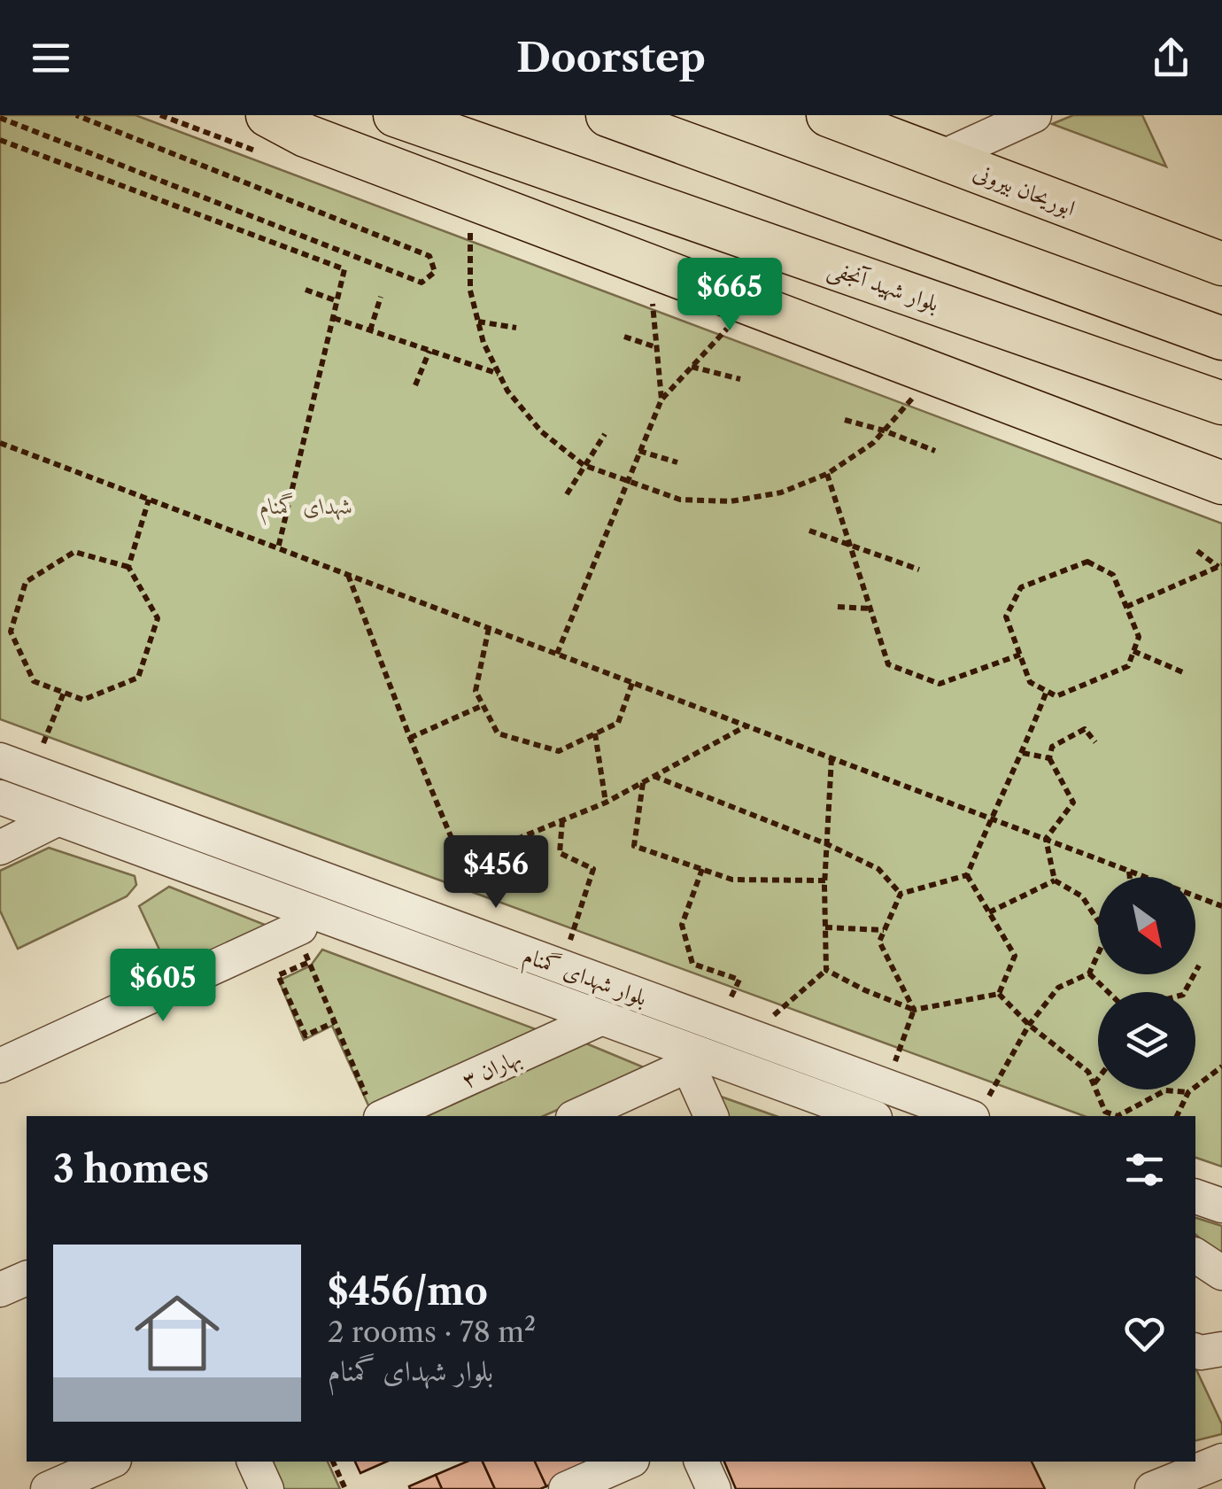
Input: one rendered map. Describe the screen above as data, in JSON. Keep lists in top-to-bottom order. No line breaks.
{"streets":{"main road":["ابوریحان بیرونی","بلوار شهید آنجفی"],"street":["بلوار شهدای گمنام","بهاران ۳"]},"crossings":[["بلوار شهدای گمنام","بهاران ۳"]],"parks":["شهدای گمنام"],"north":"bottom right","page":{"header":"Doorstep","price":["$665","$456","$605"],"heading":"3 homes","list":[{"name":"$456/mo","note":"2 rooms · 78 m² · بلوار شهدای گمنام"}]}}
